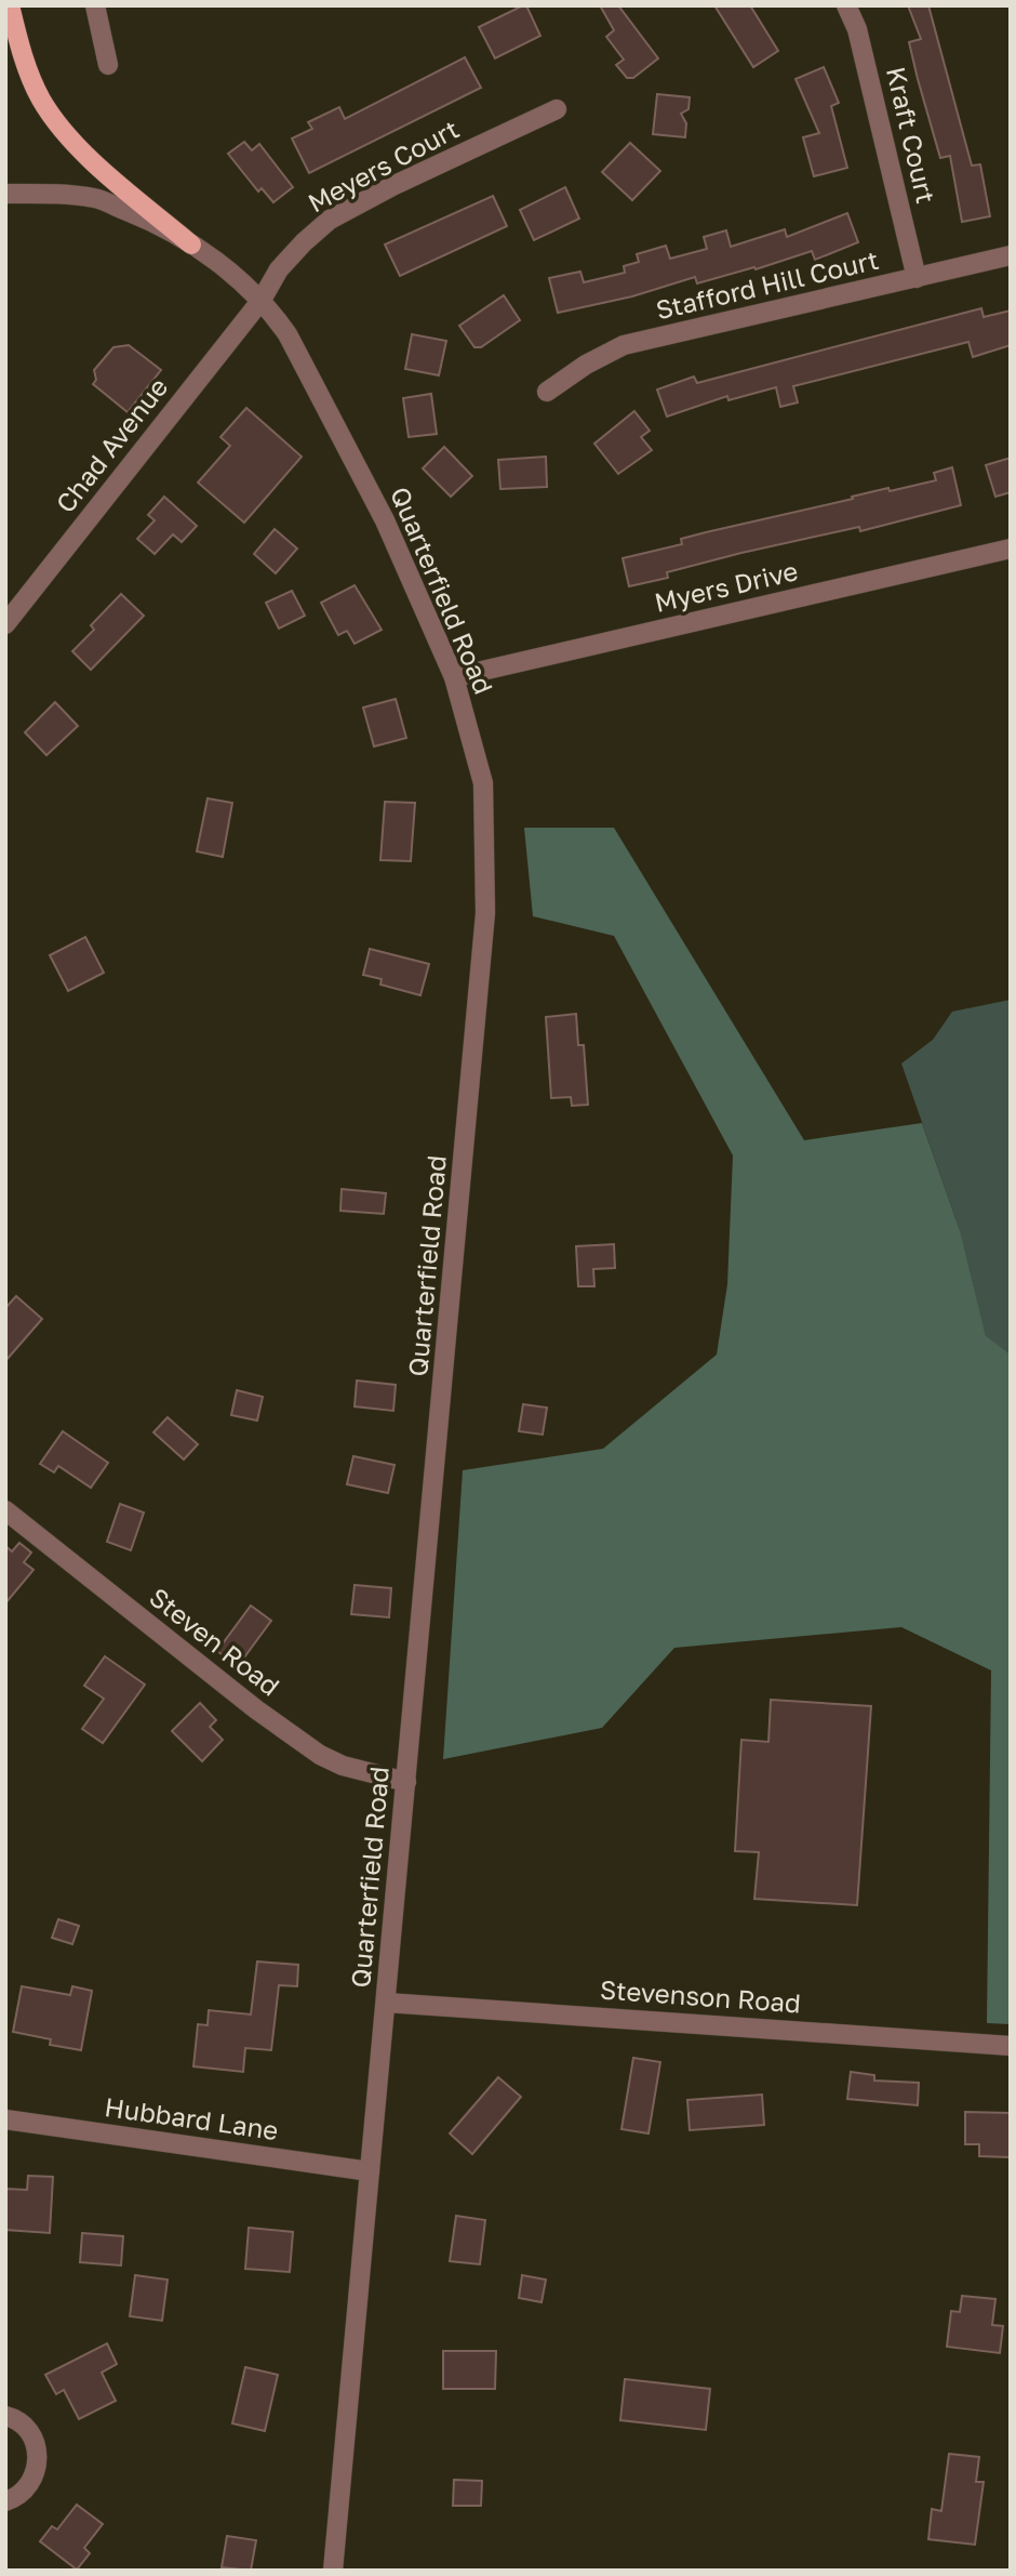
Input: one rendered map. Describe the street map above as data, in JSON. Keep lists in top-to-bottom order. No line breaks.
{"streets":{"street":["Kraft Court","Meyers Court","Stafford Hill Court","Chad Avenue","Myers Drive","Quarterfield Road","Steven Road","Stevenson Road","Hubbard Lane"]},"crossings":[["Kraft Court","Stafford Hill Court"],["Meyers Court","Chad Avenue"],["Meyers Court","Quarterfield Road"],["Chad Avenue","Quarterfield Road"],["Myers Drive","Quarterfield Road"],["Quarterfield Road","Steven Road"],["Quarterfield Road","Stevenson Road"],["Quarterfield Road","Hubbard Lane"]]}
